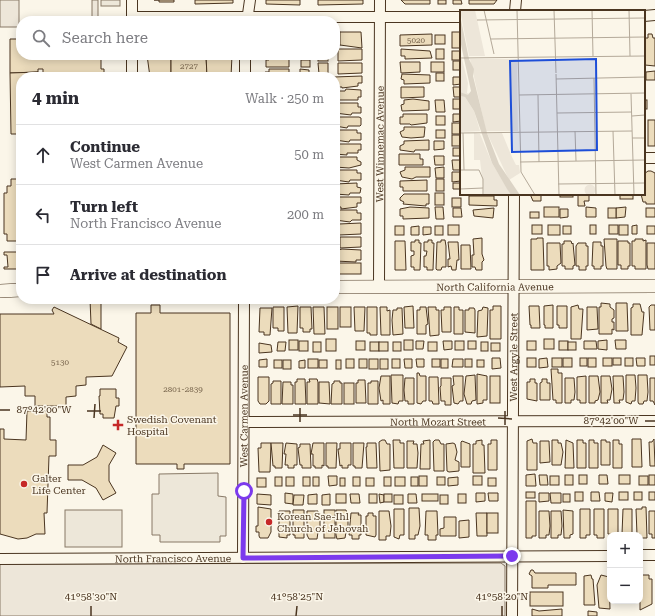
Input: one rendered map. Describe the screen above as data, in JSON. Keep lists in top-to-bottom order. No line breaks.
{"streets":{"main road":["North California Avenue"],"street":["West Winnemac Avenue","West Argyle Street","West Carmen Avenue","North Mozart Street","North Francisco Avenue"]},"crossings":[["West Winnemac Avenue","North California Avenue"],["North California Avenue","West Argyle Street"],["West Argyle Street","North Mozart Street"],["West Argyle Street","North Francisco Avenue"],["West Carmen Avenue","North Mozart Street"],["West Carmen Avenue","North Francisco Avenue"]],"places":{"health":["Swedish Covenant Hospital"],"other":["Galter Life Center","Korean Sae-Ihl Church of Jehovah"]},"house_numbers":["5020","2727","5130","2801-2839"],"page":{"search":"Search here","heading":["4 min","Walk · 250 m"],"list":[["Continue","West Carmen Avenue","50 m"],["Turn left","North Francisco Avenue","200 m"],"Arrive at destination"],"map_buttons":["+","−"]},"coordinates":["87°42'00\"W","41°58'30\"N","41°58'25\"N","41°58'20\"N"]}
